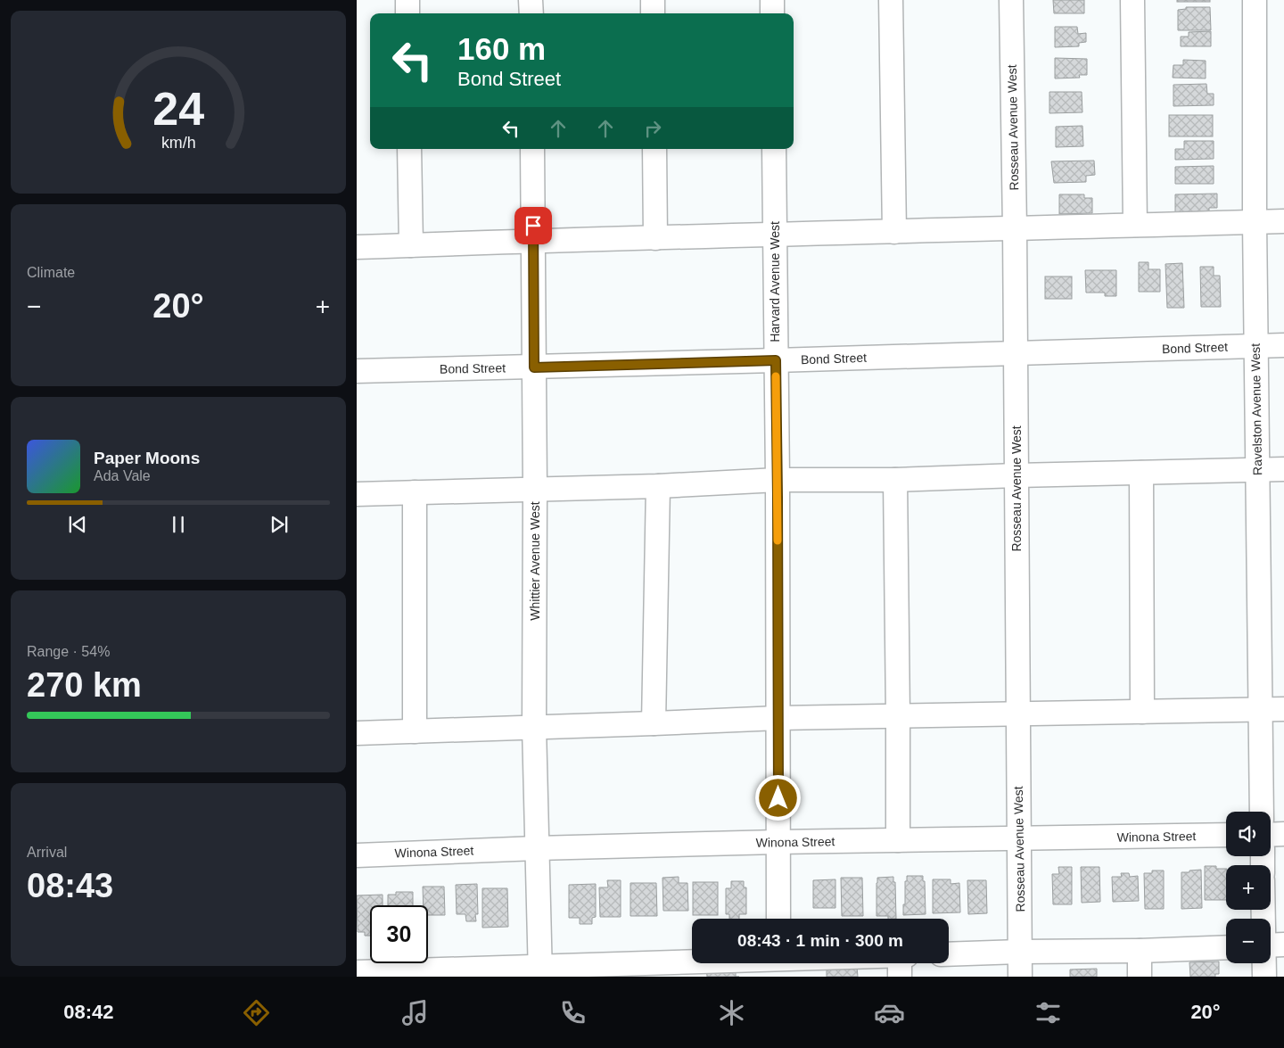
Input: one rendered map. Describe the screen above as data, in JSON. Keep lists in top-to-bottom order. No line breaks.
{"streets":{"street":["Rosseau Avenue West","Harvard Avenue West","Bond Street","Ravelston Avenue West","Whittier Avenue West","Winona Street"]},"crossings":[["Rosseau Avenue West","Bond Street"],["Rosseau Avenue West","Winona Street"],["Harvard Avenue West","Bond Street"],["Harvard Avenue West","Winona Street"],["Bond Street","Ravelston Avenue West"],["Bond Street","Whittier Avenue West"],["Whittier Avenue West","Winona Street"]],"page":{"turn":["160 m","Bond Street"],"tile":["Climate",["Range · 54%","270 km"],["Arrival","08:43"]],"heat":["−","20°","+"],"song":["Paper Moons","Ada Vale"],"map_buttons":["+","−"],"limit":"30","trip":"08:43 · 1 min · 300 m","tabs":["08:42","20°"],"gauge":["24","km/h"]}}
